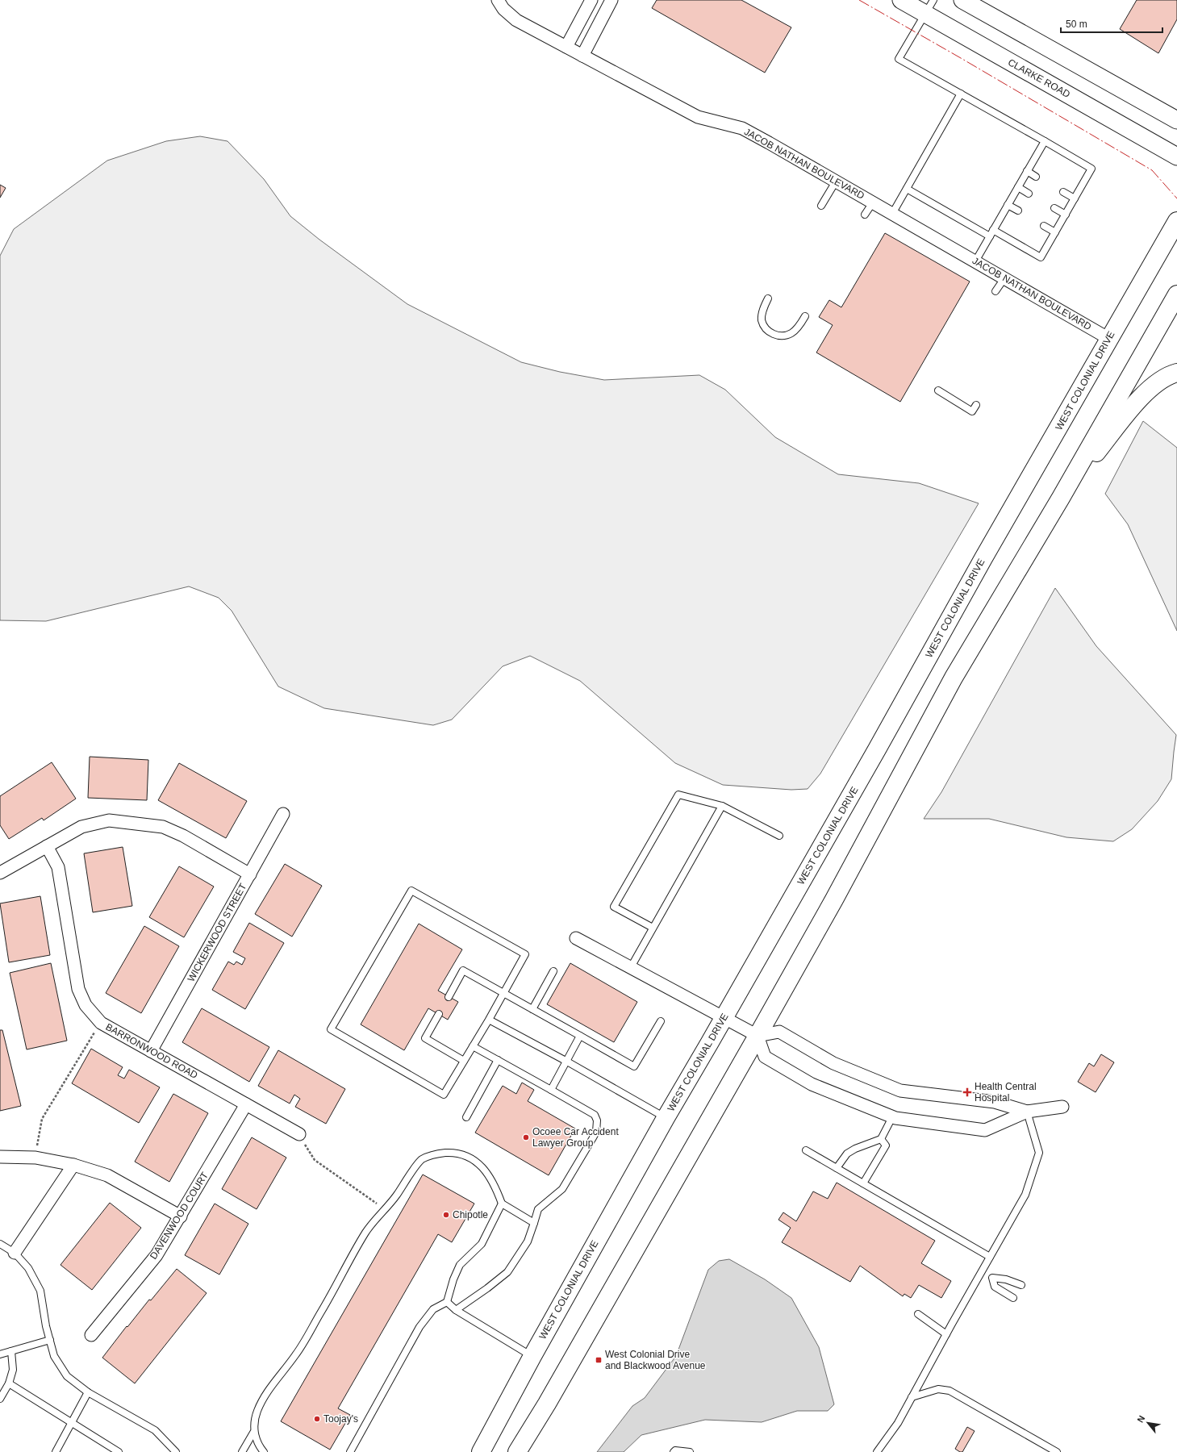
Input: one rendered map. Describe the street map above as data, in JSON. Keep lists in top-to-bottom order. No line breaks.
{"streets":{"highway":["WEST COLONIAL DRIVE"],"street":["CLARKE ROAD","JACOB NATHAN BOULEVARD","WICKERWOOD STREET","BARRONWOOD ROAD","DAVENWOOD COURT"]},"crossings":[["JACOB NATHAN BOULEVARD","WEST COLONIAL DRIVE"],["WICKERWOOD STREET","BARRONWOOD ROAD"],["BARRONWOOD ROAD","DAVENWOOD COURT"]],"places":{"health":["Health Central Hospital"],"other":["Ocoee Car Accident Lawyer Group","Chipotle","Toojay's"],"transit":["West Colonial Drive and Blackwood Avenue"]},"scale_bar":"50 m","north":"top left"}
